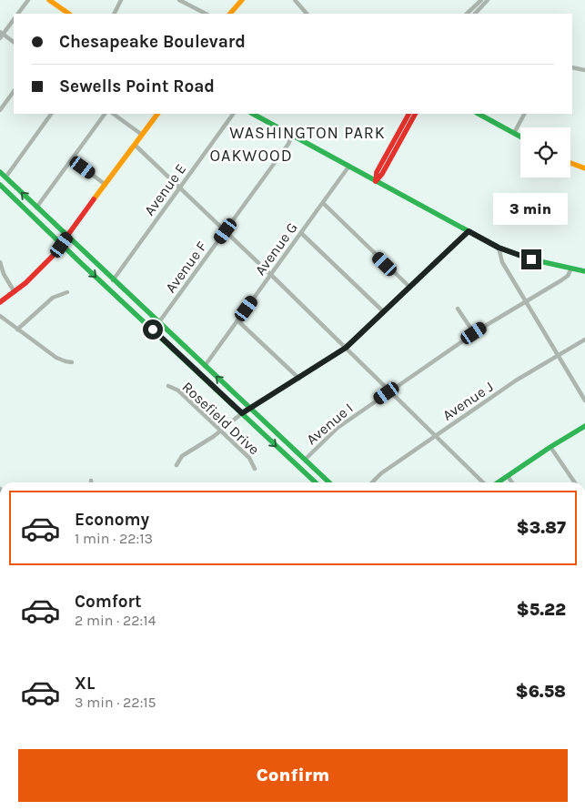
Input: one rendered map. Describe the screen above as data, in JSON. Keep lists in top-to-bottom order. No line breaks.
{"streets":{"street":["Avenue E","Avenue G","Avenue F","Avenue J","Rosefield Drive","Avenue I"]},"districts":["WASHINGTON PARK","OAKWOOD"],"page":{"banner":["Chesapeake Boulevard","Sewells Point Road"],"bubble":"3 min","list":[{"name":"Economy","note":"1 min · 22:13","value":"$3.87"},{"name":"Comfort","note":"2 min · 22:14","value":"$5.22"},{"name":"XL","note":"3 min · 22:15","value":"$6.58"}],"buttons":"Confirm"}}
